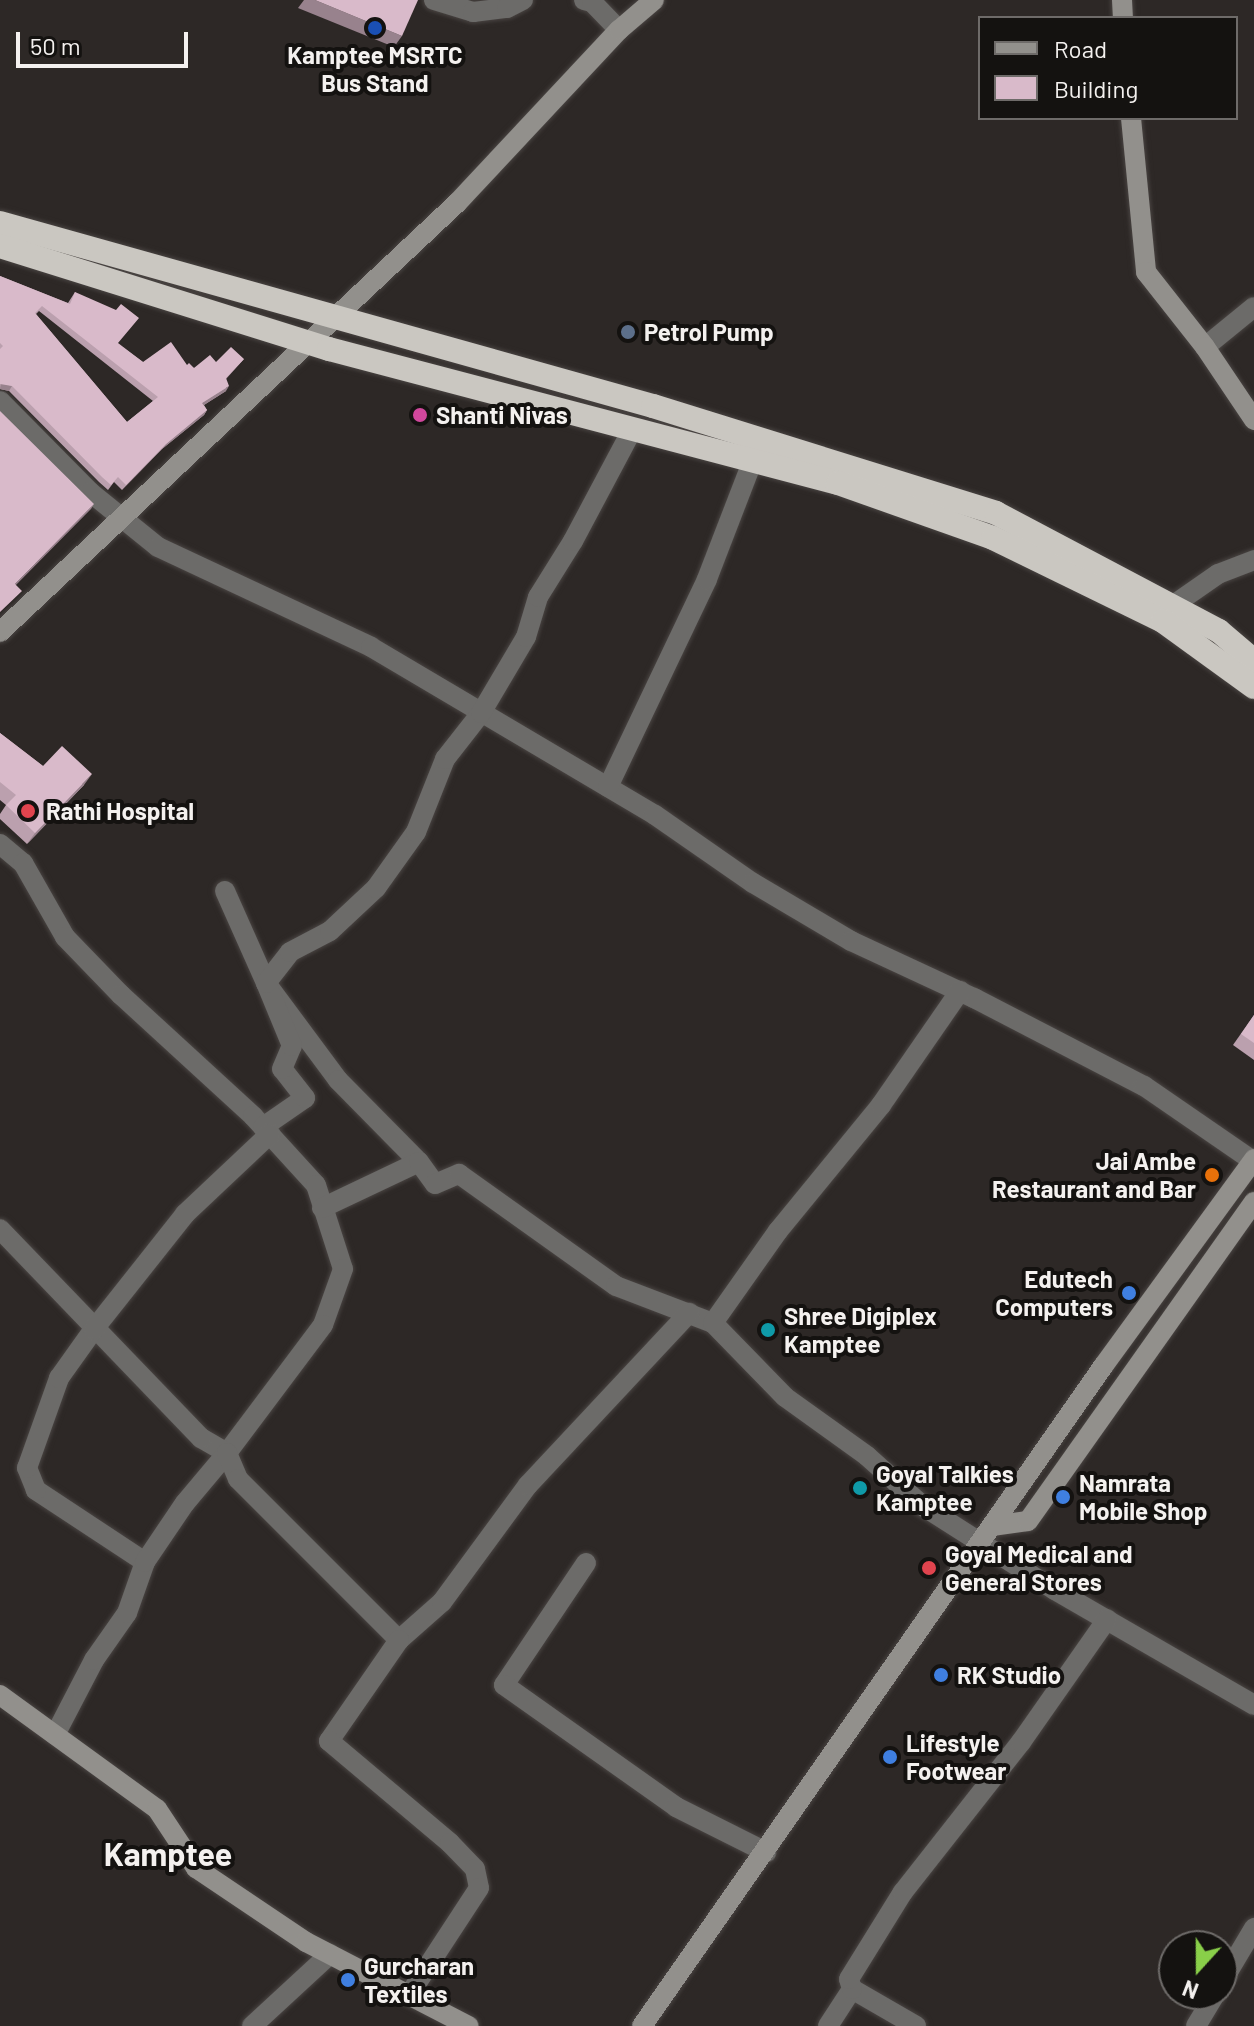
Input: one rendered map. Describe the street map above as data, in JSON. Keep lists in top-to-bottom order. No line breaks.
{"districts":["Kamptee"],"places":["Kamptee MSRTC Bus Stand","Petrol Pump","Shanti Nivas","Rathi Hospital","Jai Ambe Restaurant and Bar","Edutech Computers","Shree Digiplex Kamptee","Goyal Talkies Kamptee","Namrata Mobile Shop","Goyal Medical and General Stores","RK Studio","Lifestyle Footwear","Gurcharan Textiles"],"legend":["Road","Building"],"scale_bar":"50 m","north":"bottom"}
